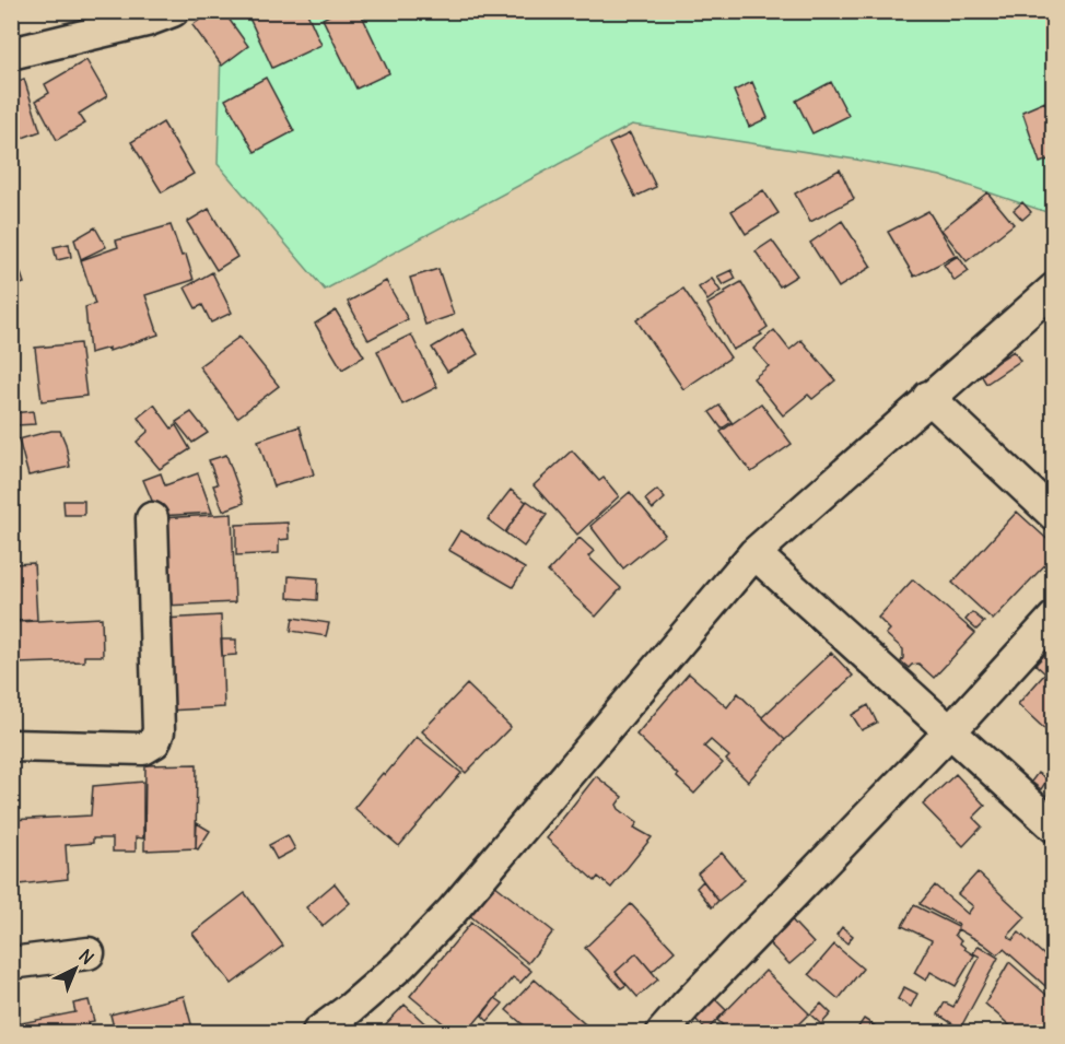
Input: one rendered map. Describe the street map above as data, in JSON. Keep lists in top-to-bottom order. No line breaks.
{"north":"top right"}
